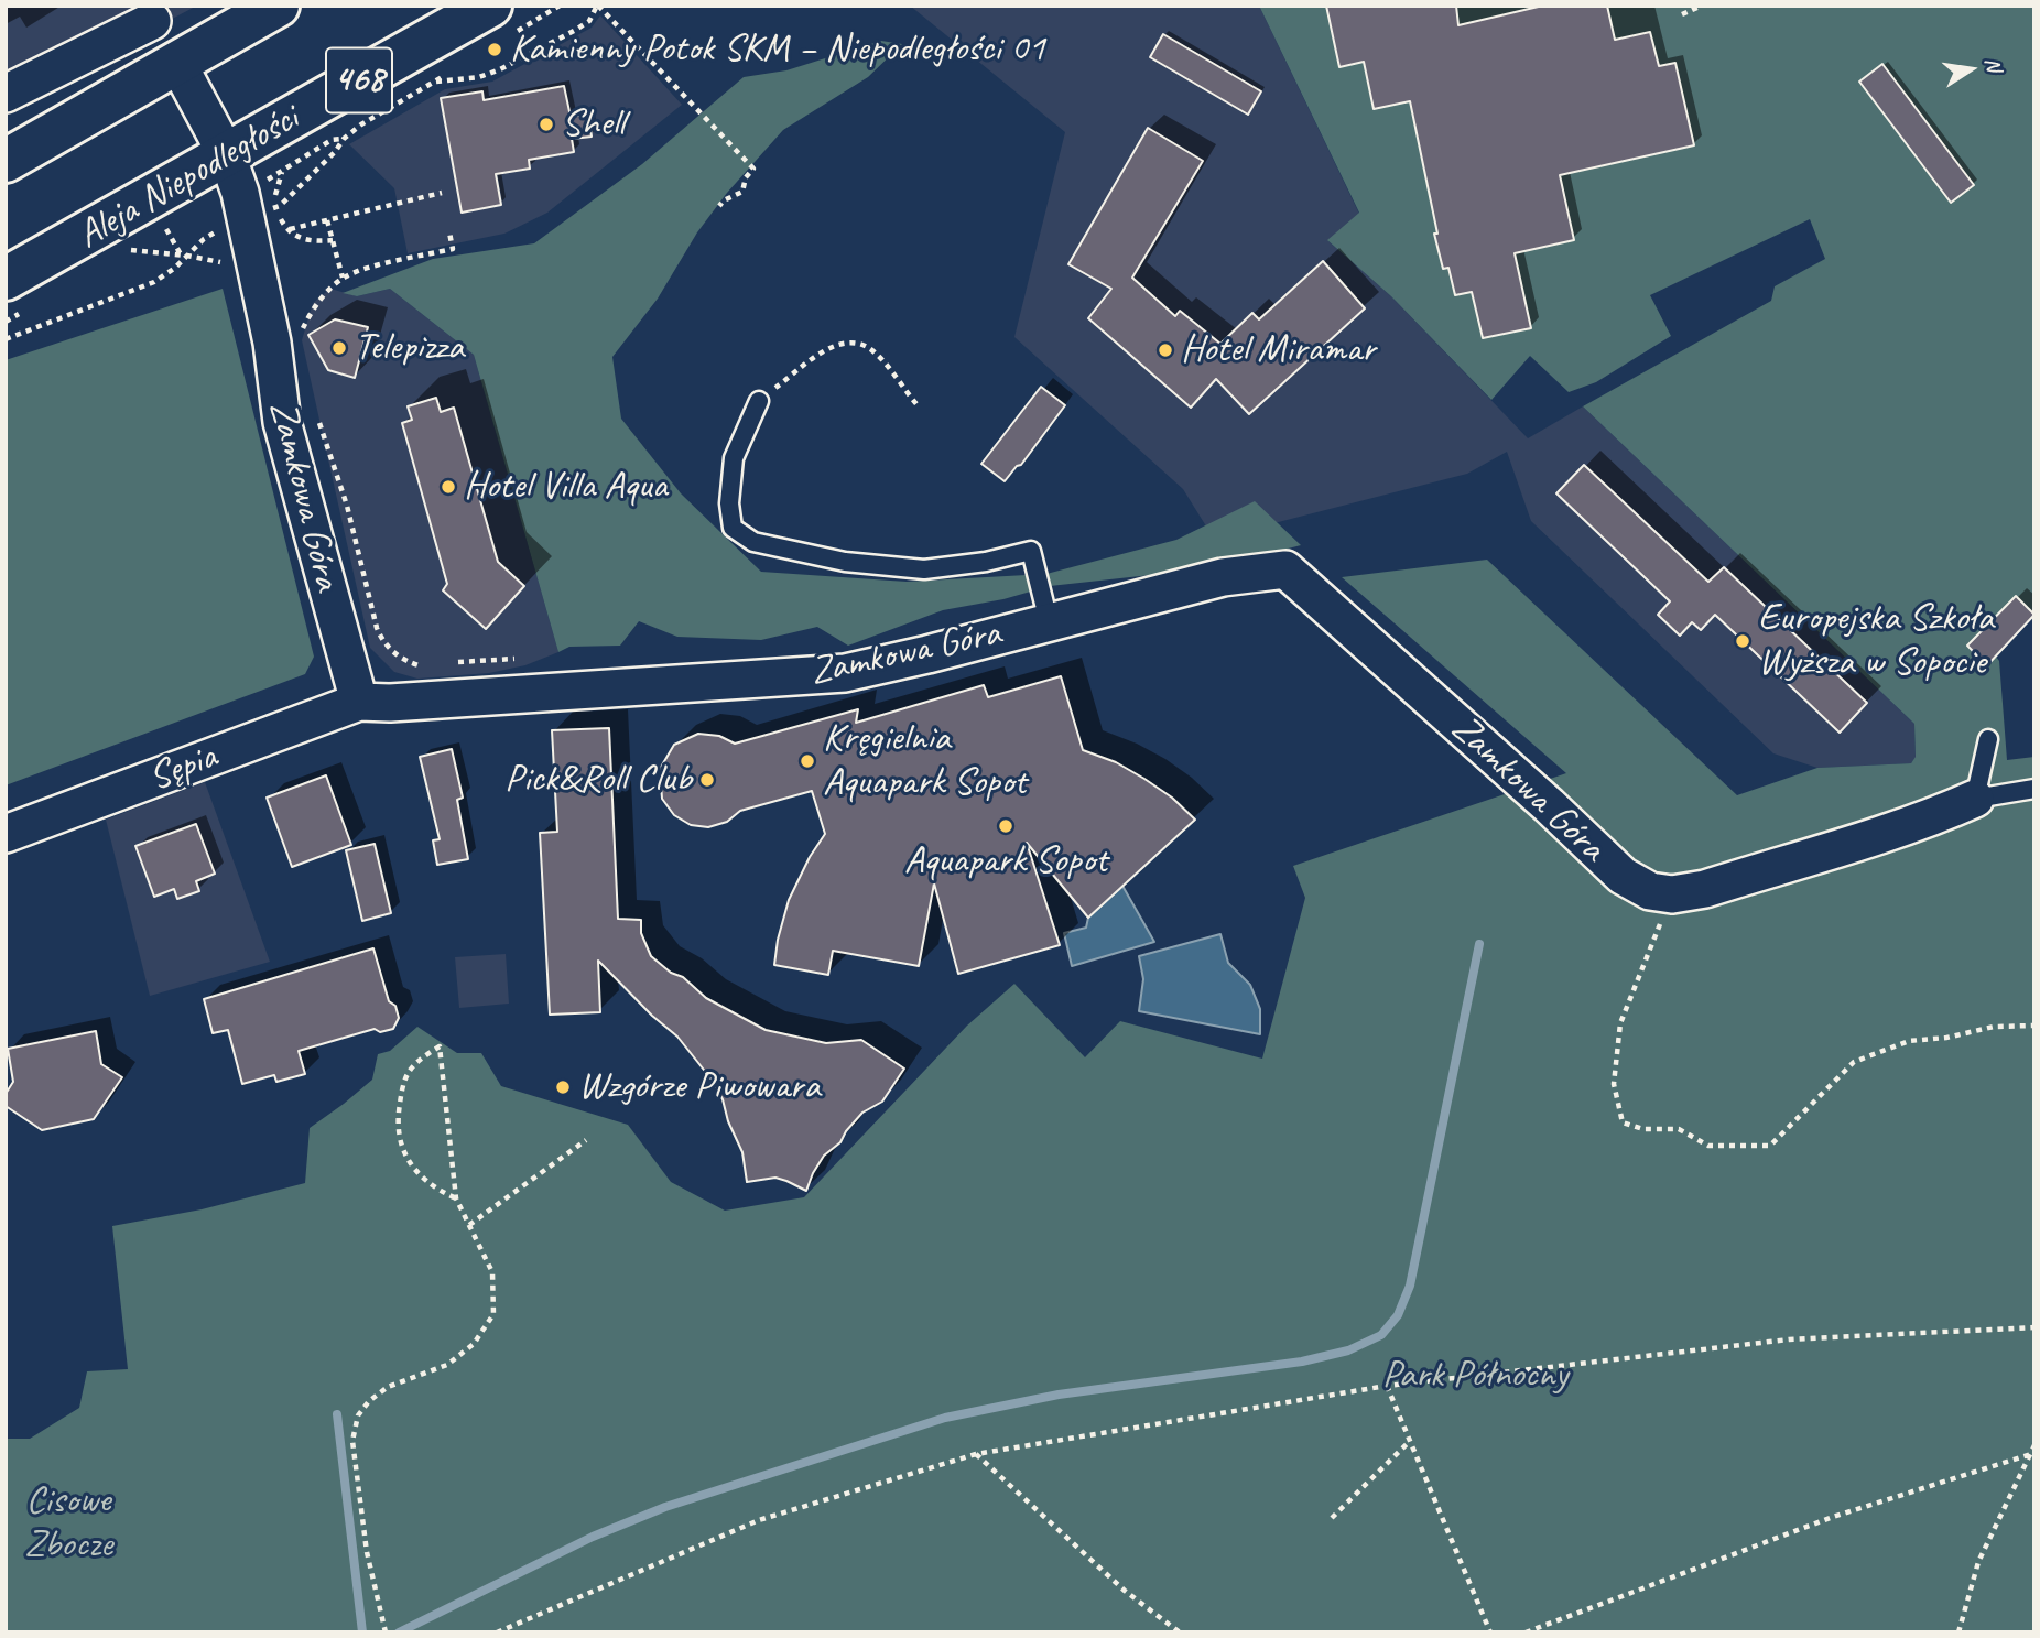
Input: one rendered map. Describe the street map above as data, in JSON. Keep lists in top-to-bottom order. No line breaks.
{"streets":{"main road":["468","Aleja Niepodległości"],"street":["Zamkowa Góra","Sępia"]},"crossings":[["Aleja Niepodległości","Zamkowa Góra"],["Zamkowa Góra","Sępia"]],"parks":["Park Północny","Cisowe Zbocze"],"places":["Kamienny Potok SKM – Niepodległości 01","Shell","Telepizza","Hotel Miramar","Hotel Villa Aqua","Europejska Szkoła Wyższa w Sopocie","Kręgielnia Aquapark Sopot","Pick&Roll Club","Aquapark Sopot","Wzgórze Piwowara"],"north":"right"}
